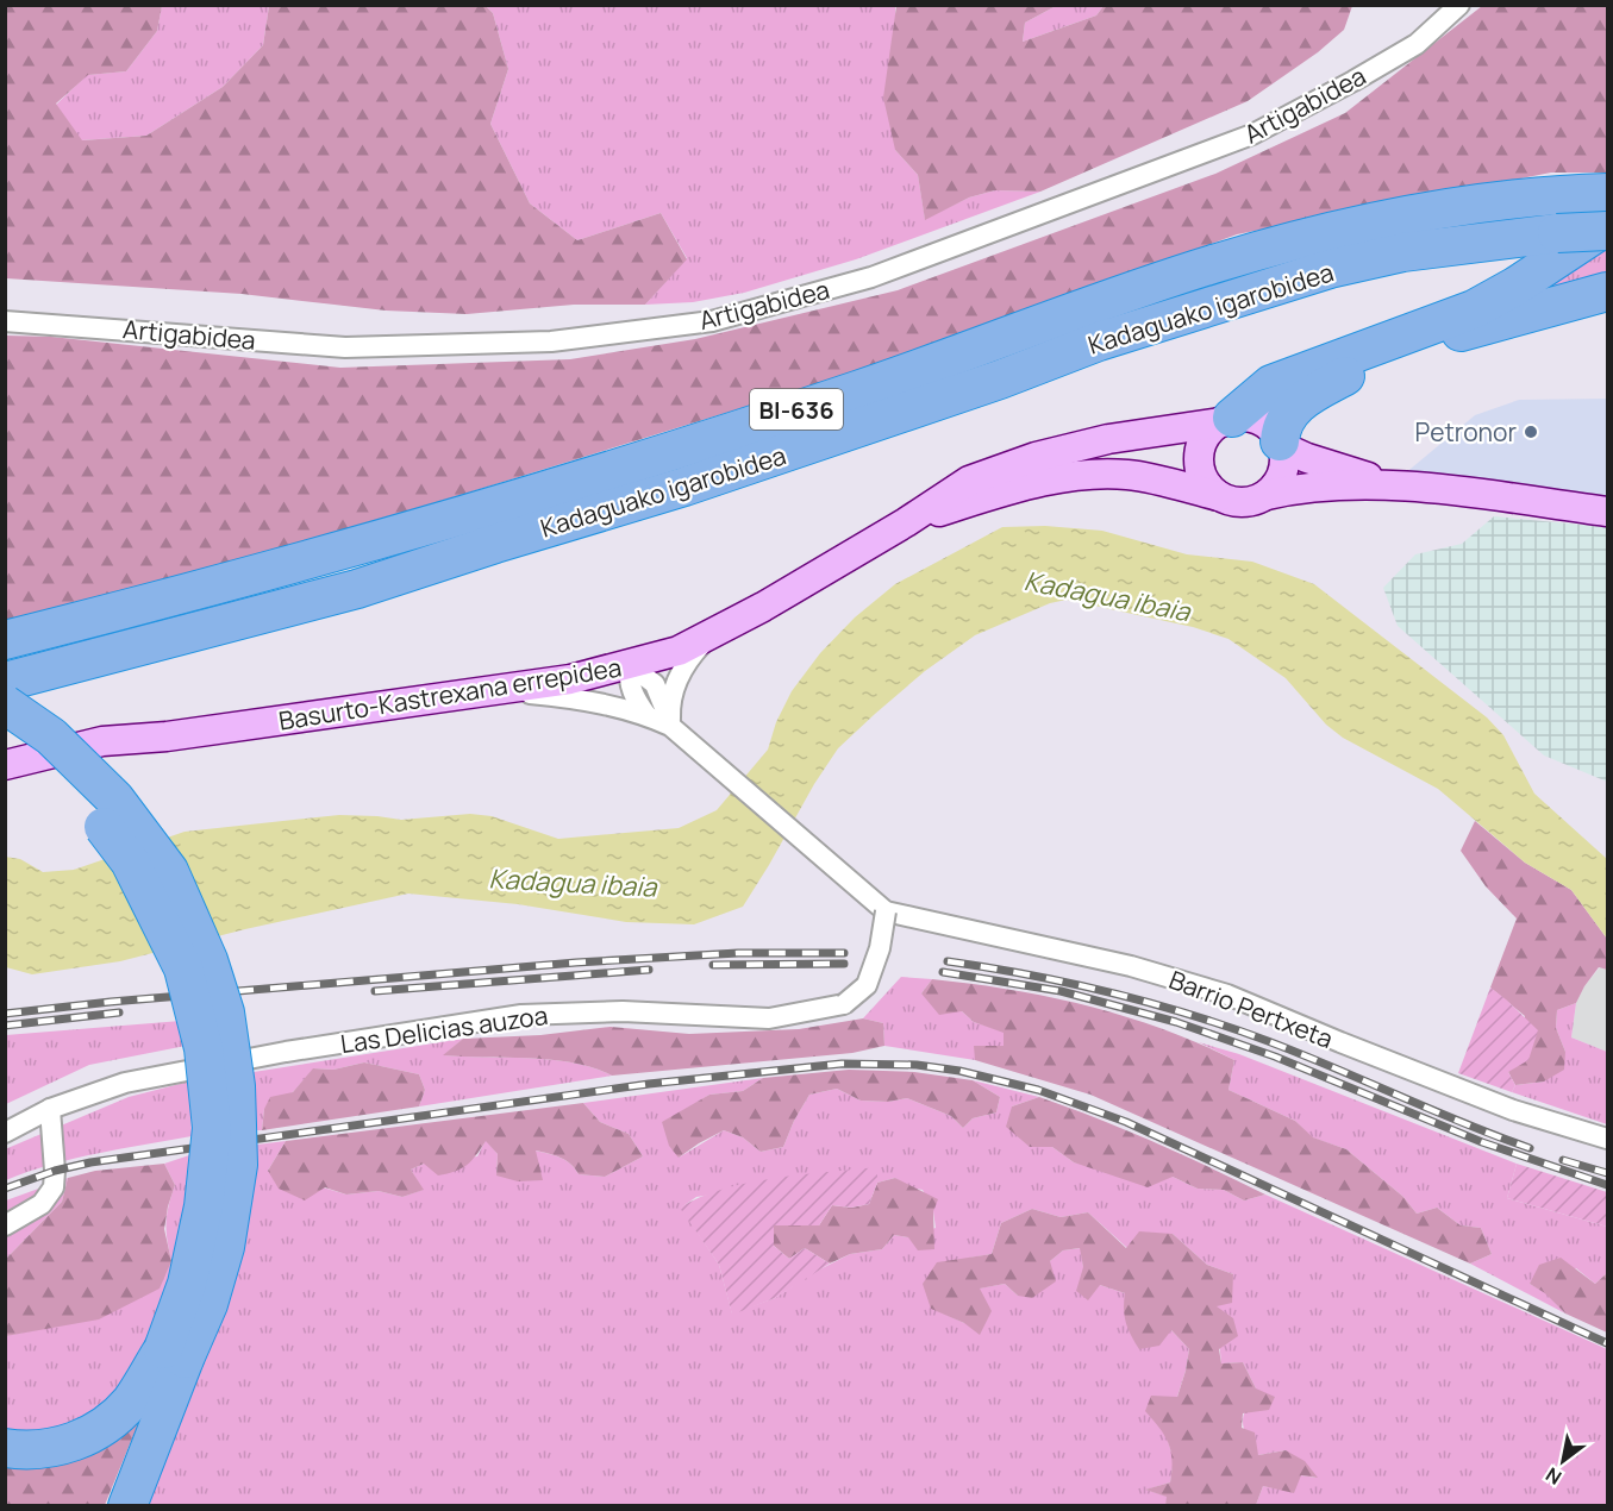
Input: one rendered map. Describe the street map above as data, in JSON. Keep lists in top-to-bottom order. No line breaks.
{"streets":{"highway":["Kadaguako igarobidea","BI-636"],"street":["Artigabidea","Basurto-Kastrexana errepidea","Barrio Pertxeta","Las Delicias auzoa"]},"crossings":[["Barrio Pertxeta","Las Delicias auzoa"]],"water":["Kadagua ibaia"],"places":["Petronor"],"north":"bottom left"}
